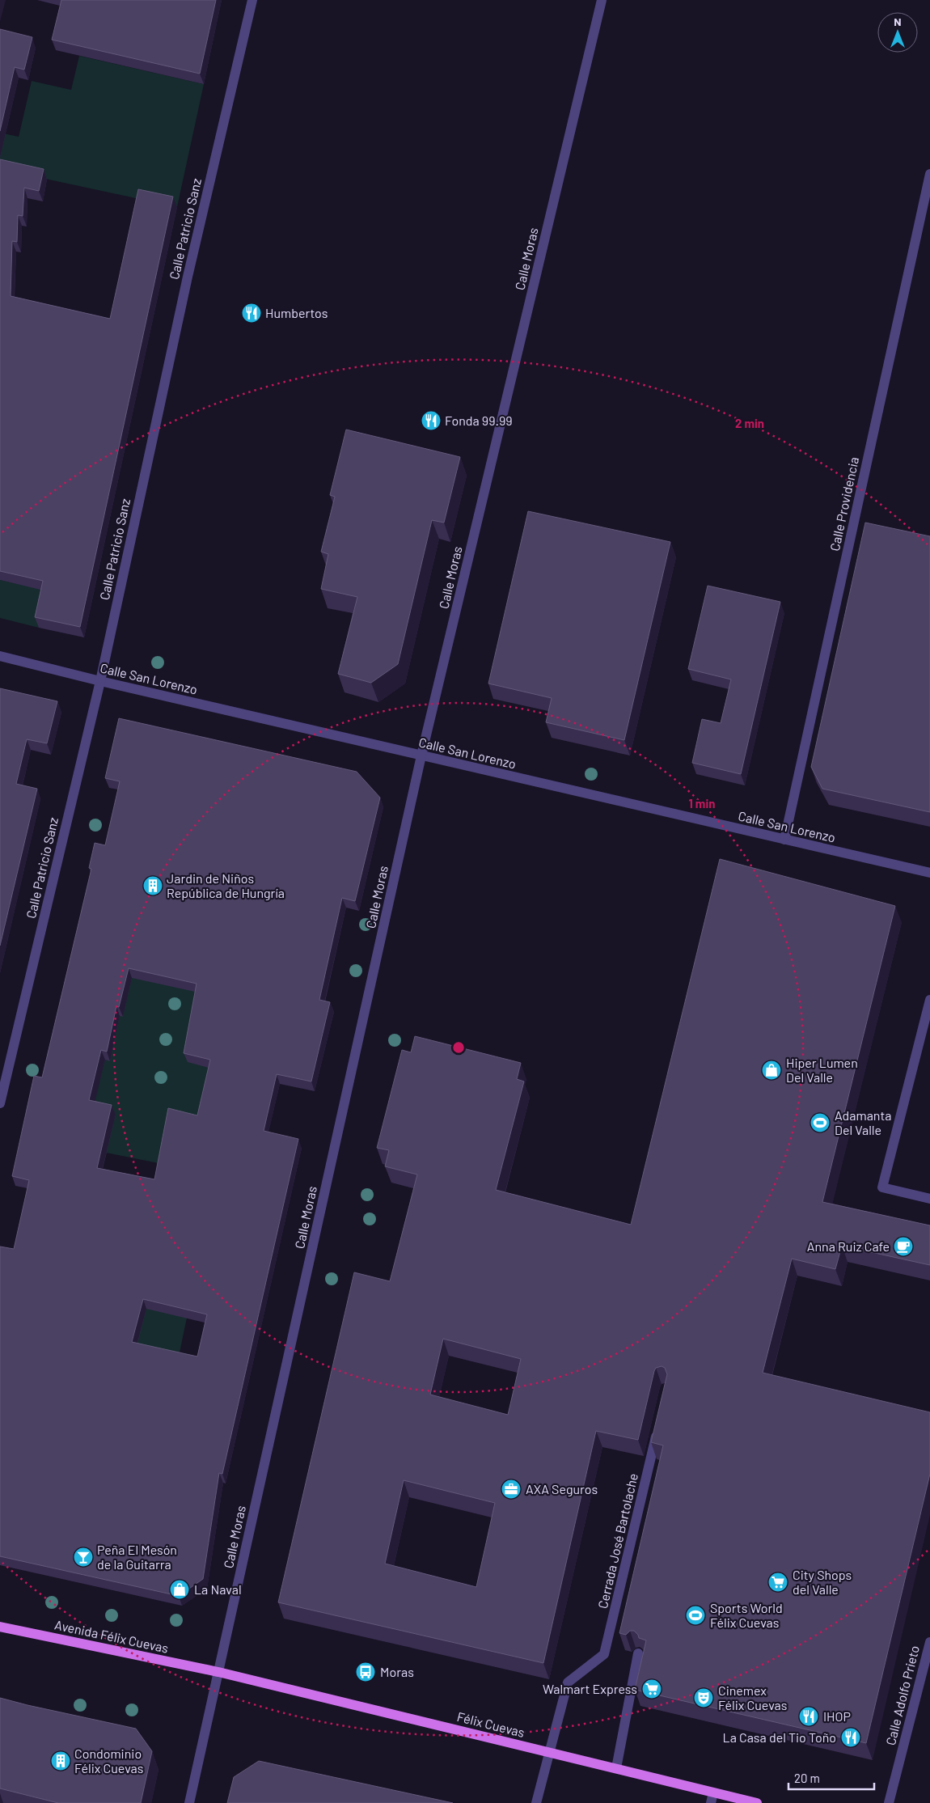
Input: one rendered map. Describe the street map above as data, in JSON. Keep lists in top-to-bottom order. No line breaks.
{"streets":{"main road":["Avenida Félix Cuevas","Félix Cuevas"],"street":["Calle Patricio Sanz","Calle Moras","Calle Providencia","Calle San Lorenzo","Cerrada José Bartolache","Calle Adolfo Prieto"]},"crossings":[["Calle Patricio Sanz","Calle San Lorenzo"],["Calle Moras","Calle San Lorenzo"],["Calle Moras","Avenida Félix Cuevas"],["Calle Moras","Félix Cuevas"],["Calle Providencia","Calle San Lorenzo"],["Cerrada José Bartolache","Félix Cuevas"],["Avenida Félix Cuevas","Félix Cuevas"]],"places":{"restaurant":["Humbertos","Fonda 99.99","IHOP","La Casa del Tio Toño"],"building":["Jardin de Niños República de Hungría","Condominio Félix Cuevas"],"shop":["Hiper Lumen Del Valle","La Naval"],"sports":["Adamanta Del Valle","Sports World Félix Cuevas"],"cafe":["Anna Ruiz Cafe"],"office":["AXA Seguros"],"bar":["Peña El Mesón de la Guitarra"],"supermarket":["City Shops del Valle","Walmart Express"],"bus stop":["Moras"],"theatre":["Cinemex Félix Cuevas"]},"scale_bar":"20 m","north":"top","rings":["2 min","1 min"]}
